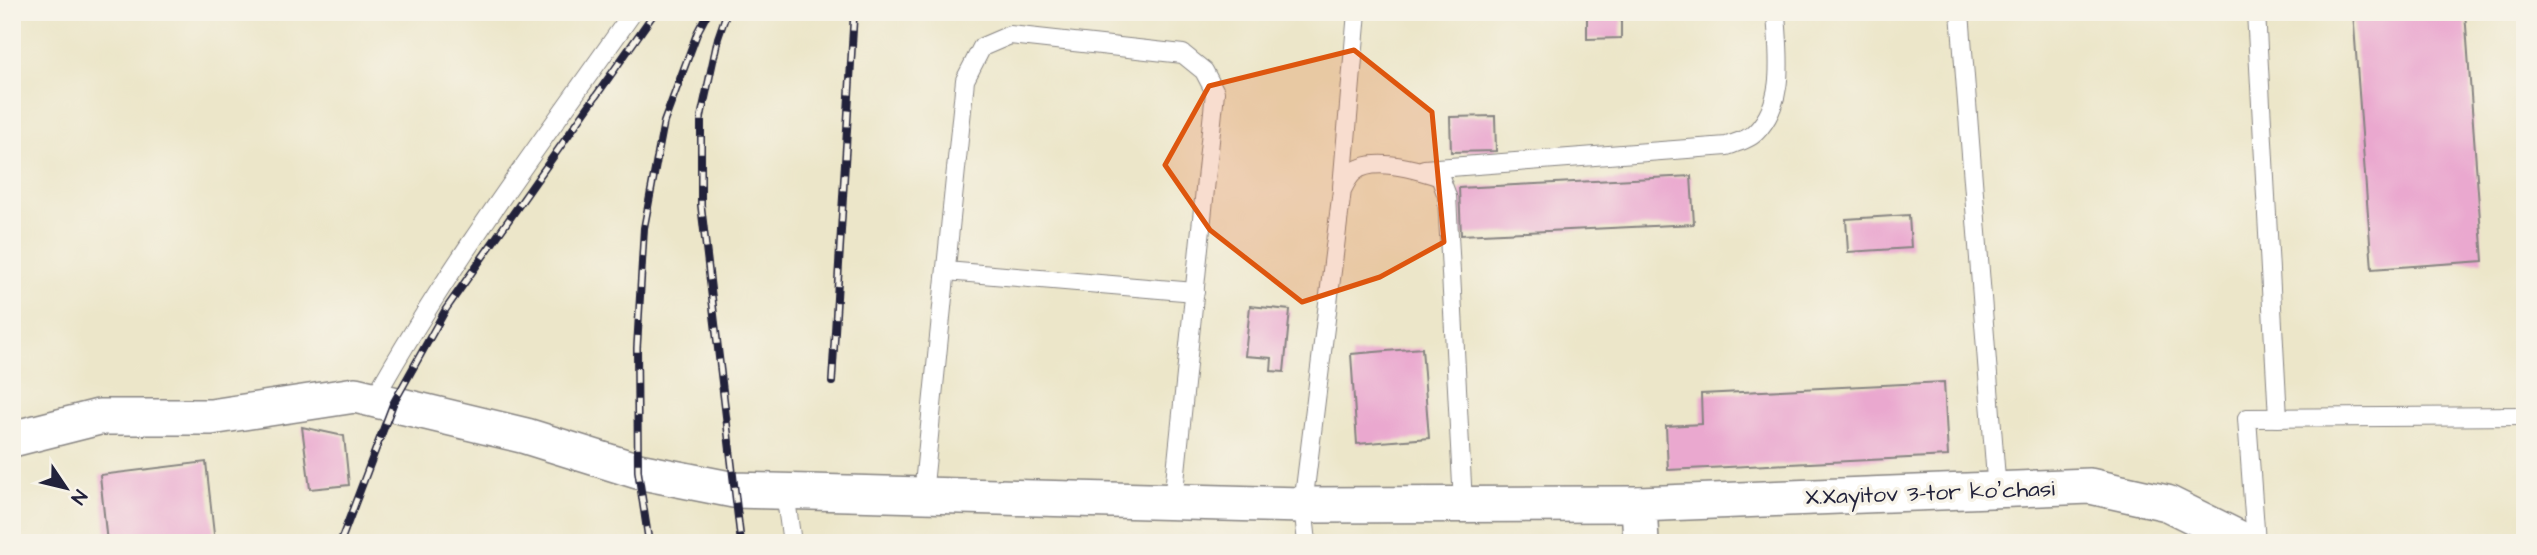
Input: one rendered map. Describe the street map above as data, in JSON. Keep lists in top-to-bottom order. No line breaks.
{"streets":{"street":["X.Xayitov 3-tor koʼchasi"]},"north":"bottom right"}
